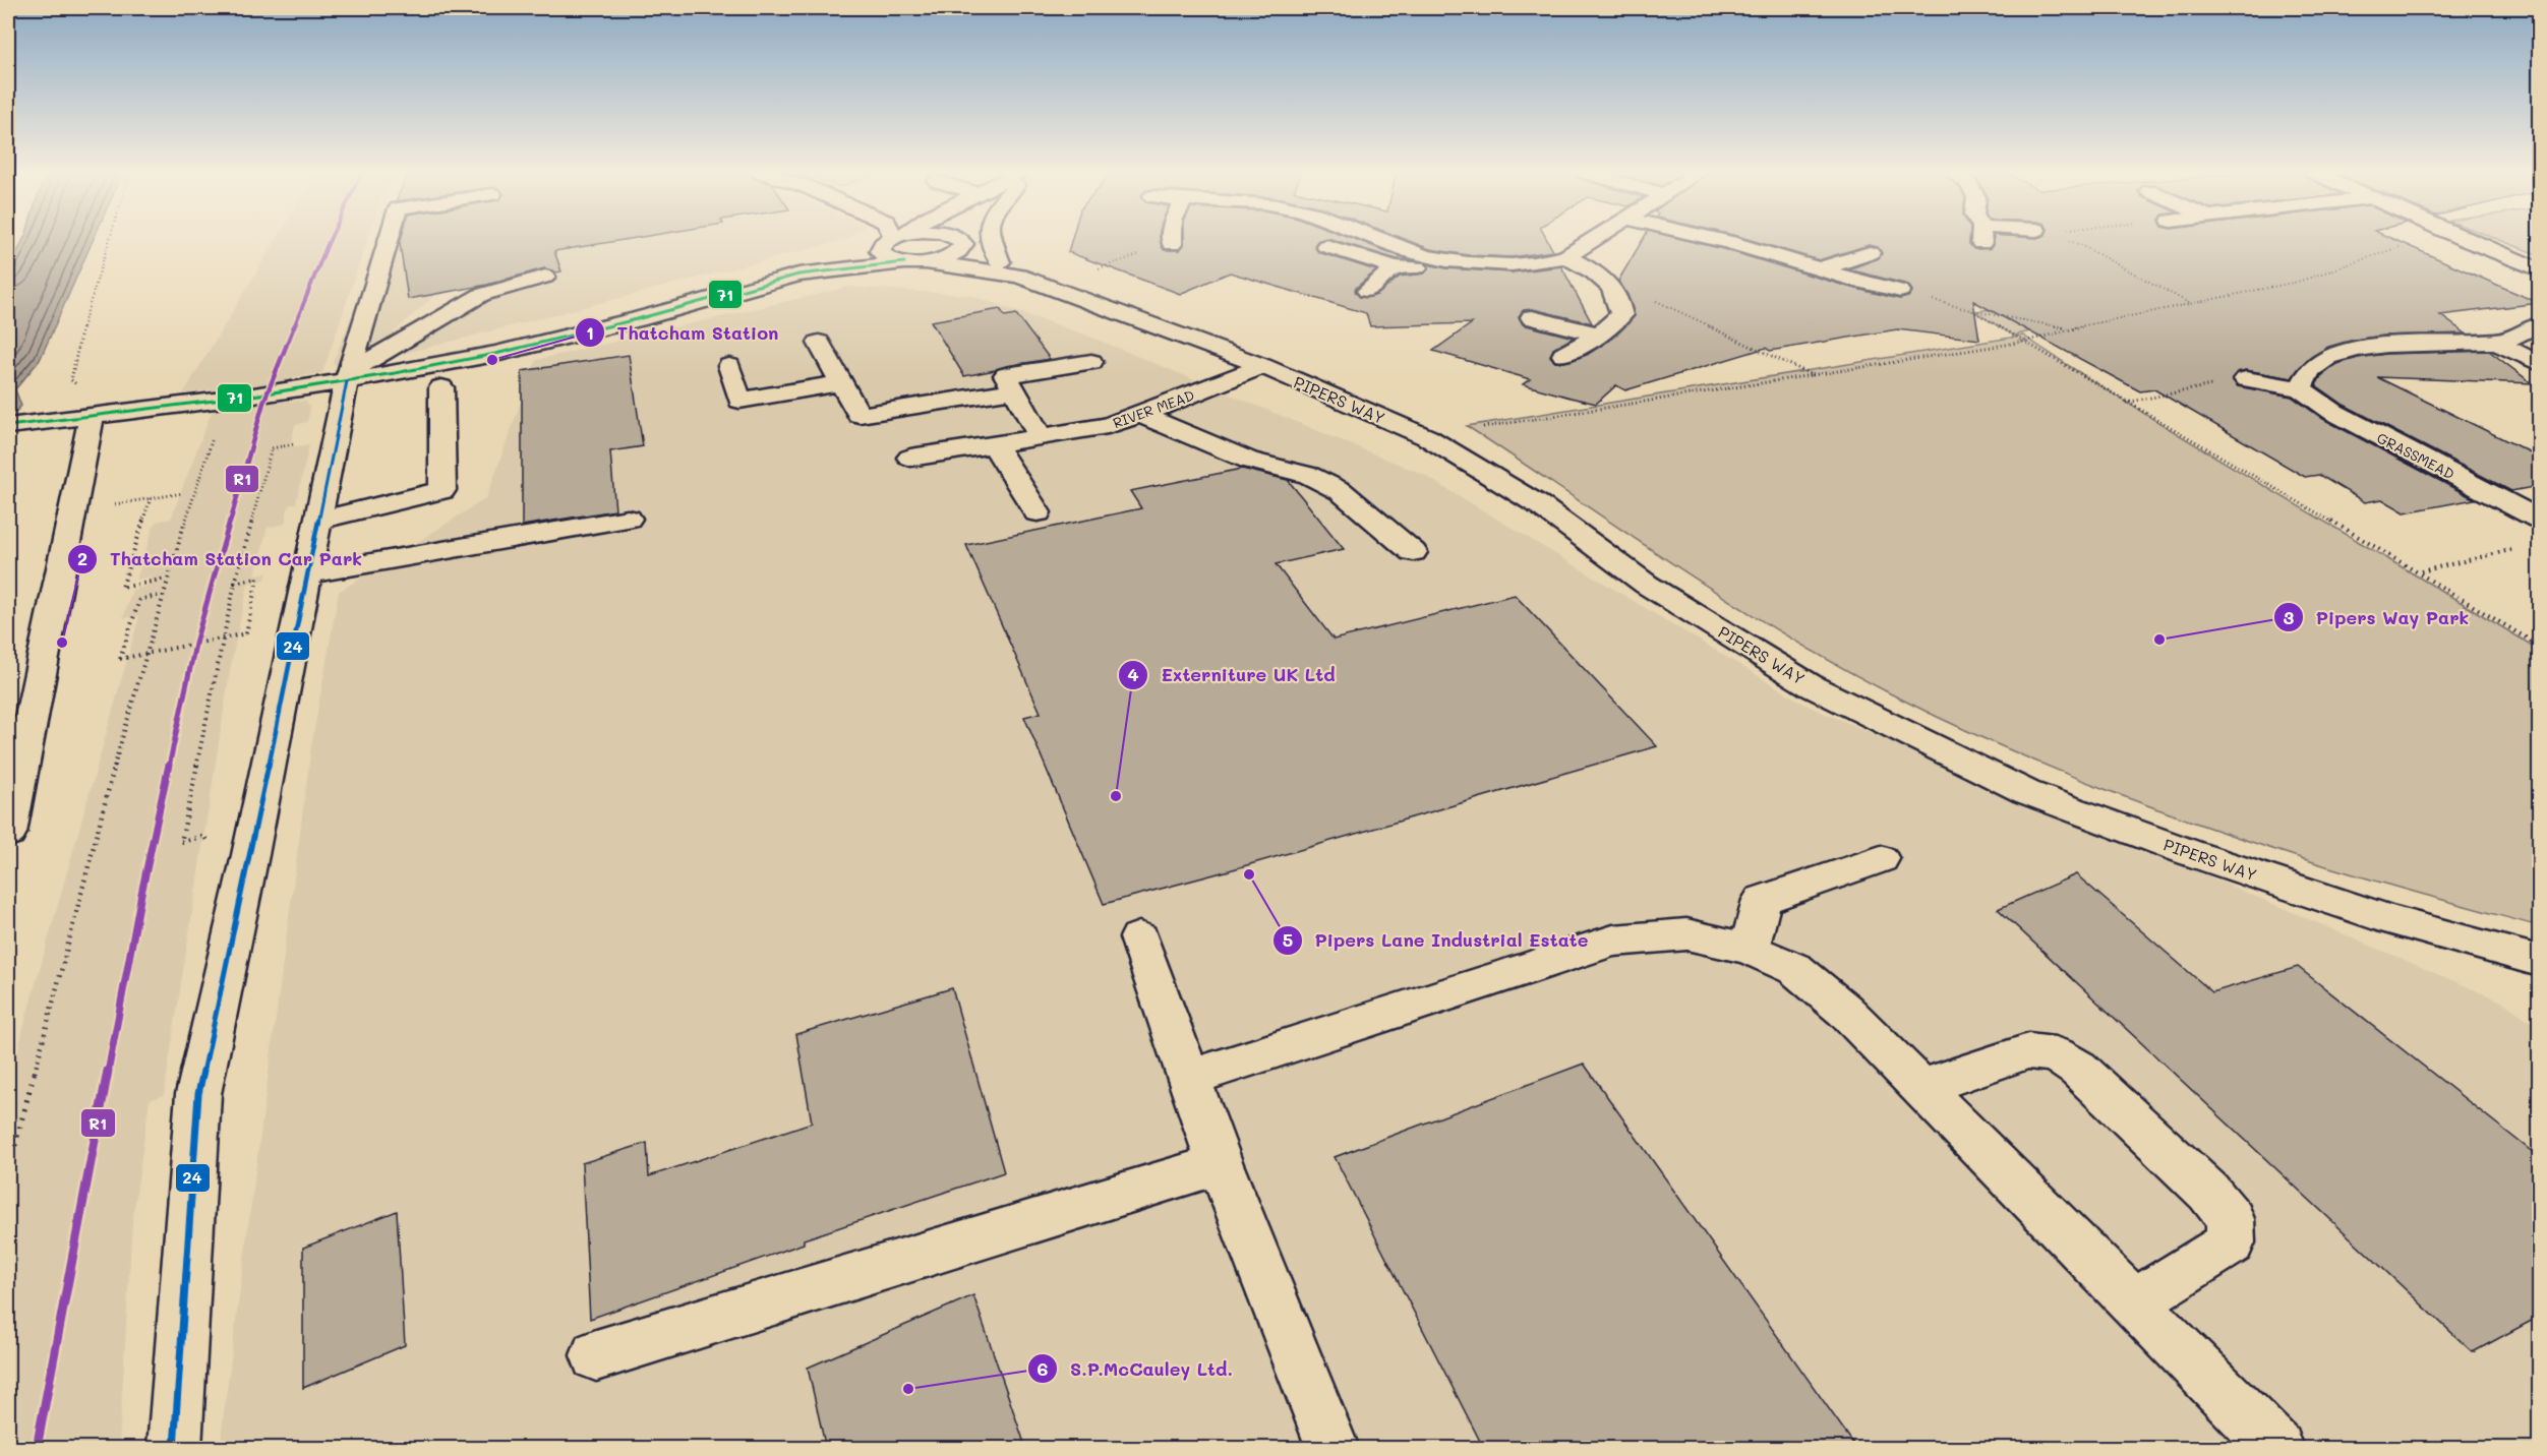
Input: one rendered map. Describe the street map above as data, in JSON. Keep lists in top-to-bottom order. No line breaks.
{"streets":{"street":["PIPERS WAY","RIVER MEAD","GRASSMEAD"]},"crossings":[["PIPERS WAY","RIVER MEAD"]],"places":["Thatcham Station","Pipers Way Park","Thatcham Station Car Park","Externiture UK Ltd","Pipers Lane Industrial Estate","S.P.McCauley Ltd."],"lines":["transit line R1","transit line 71","transit line 24"]}
